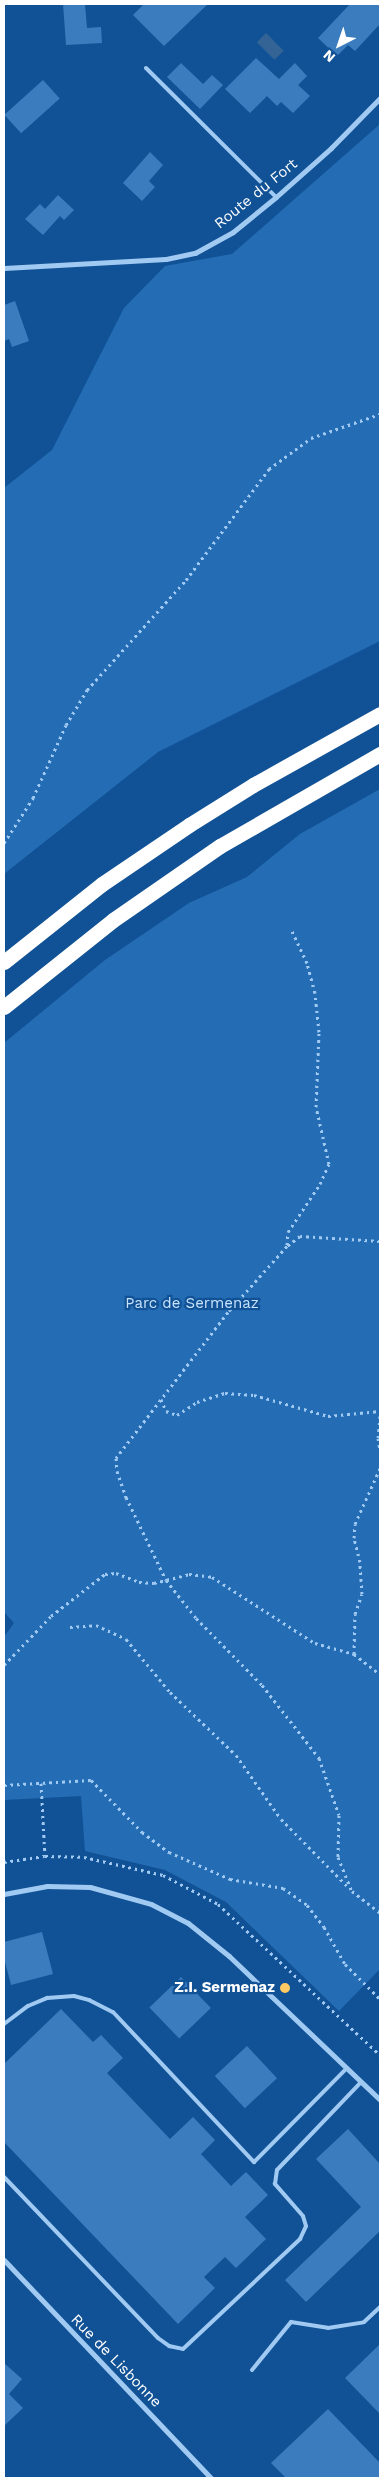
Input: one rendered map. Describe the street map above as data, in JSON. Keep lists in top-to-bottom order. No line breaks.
{"streets":{"street":["Route du Fort","Rue de Lisbonne"]},"parks":["Parc de Sermenaz"],"places":["Z.I. Sermenaz"],"north":"bottom left"}
